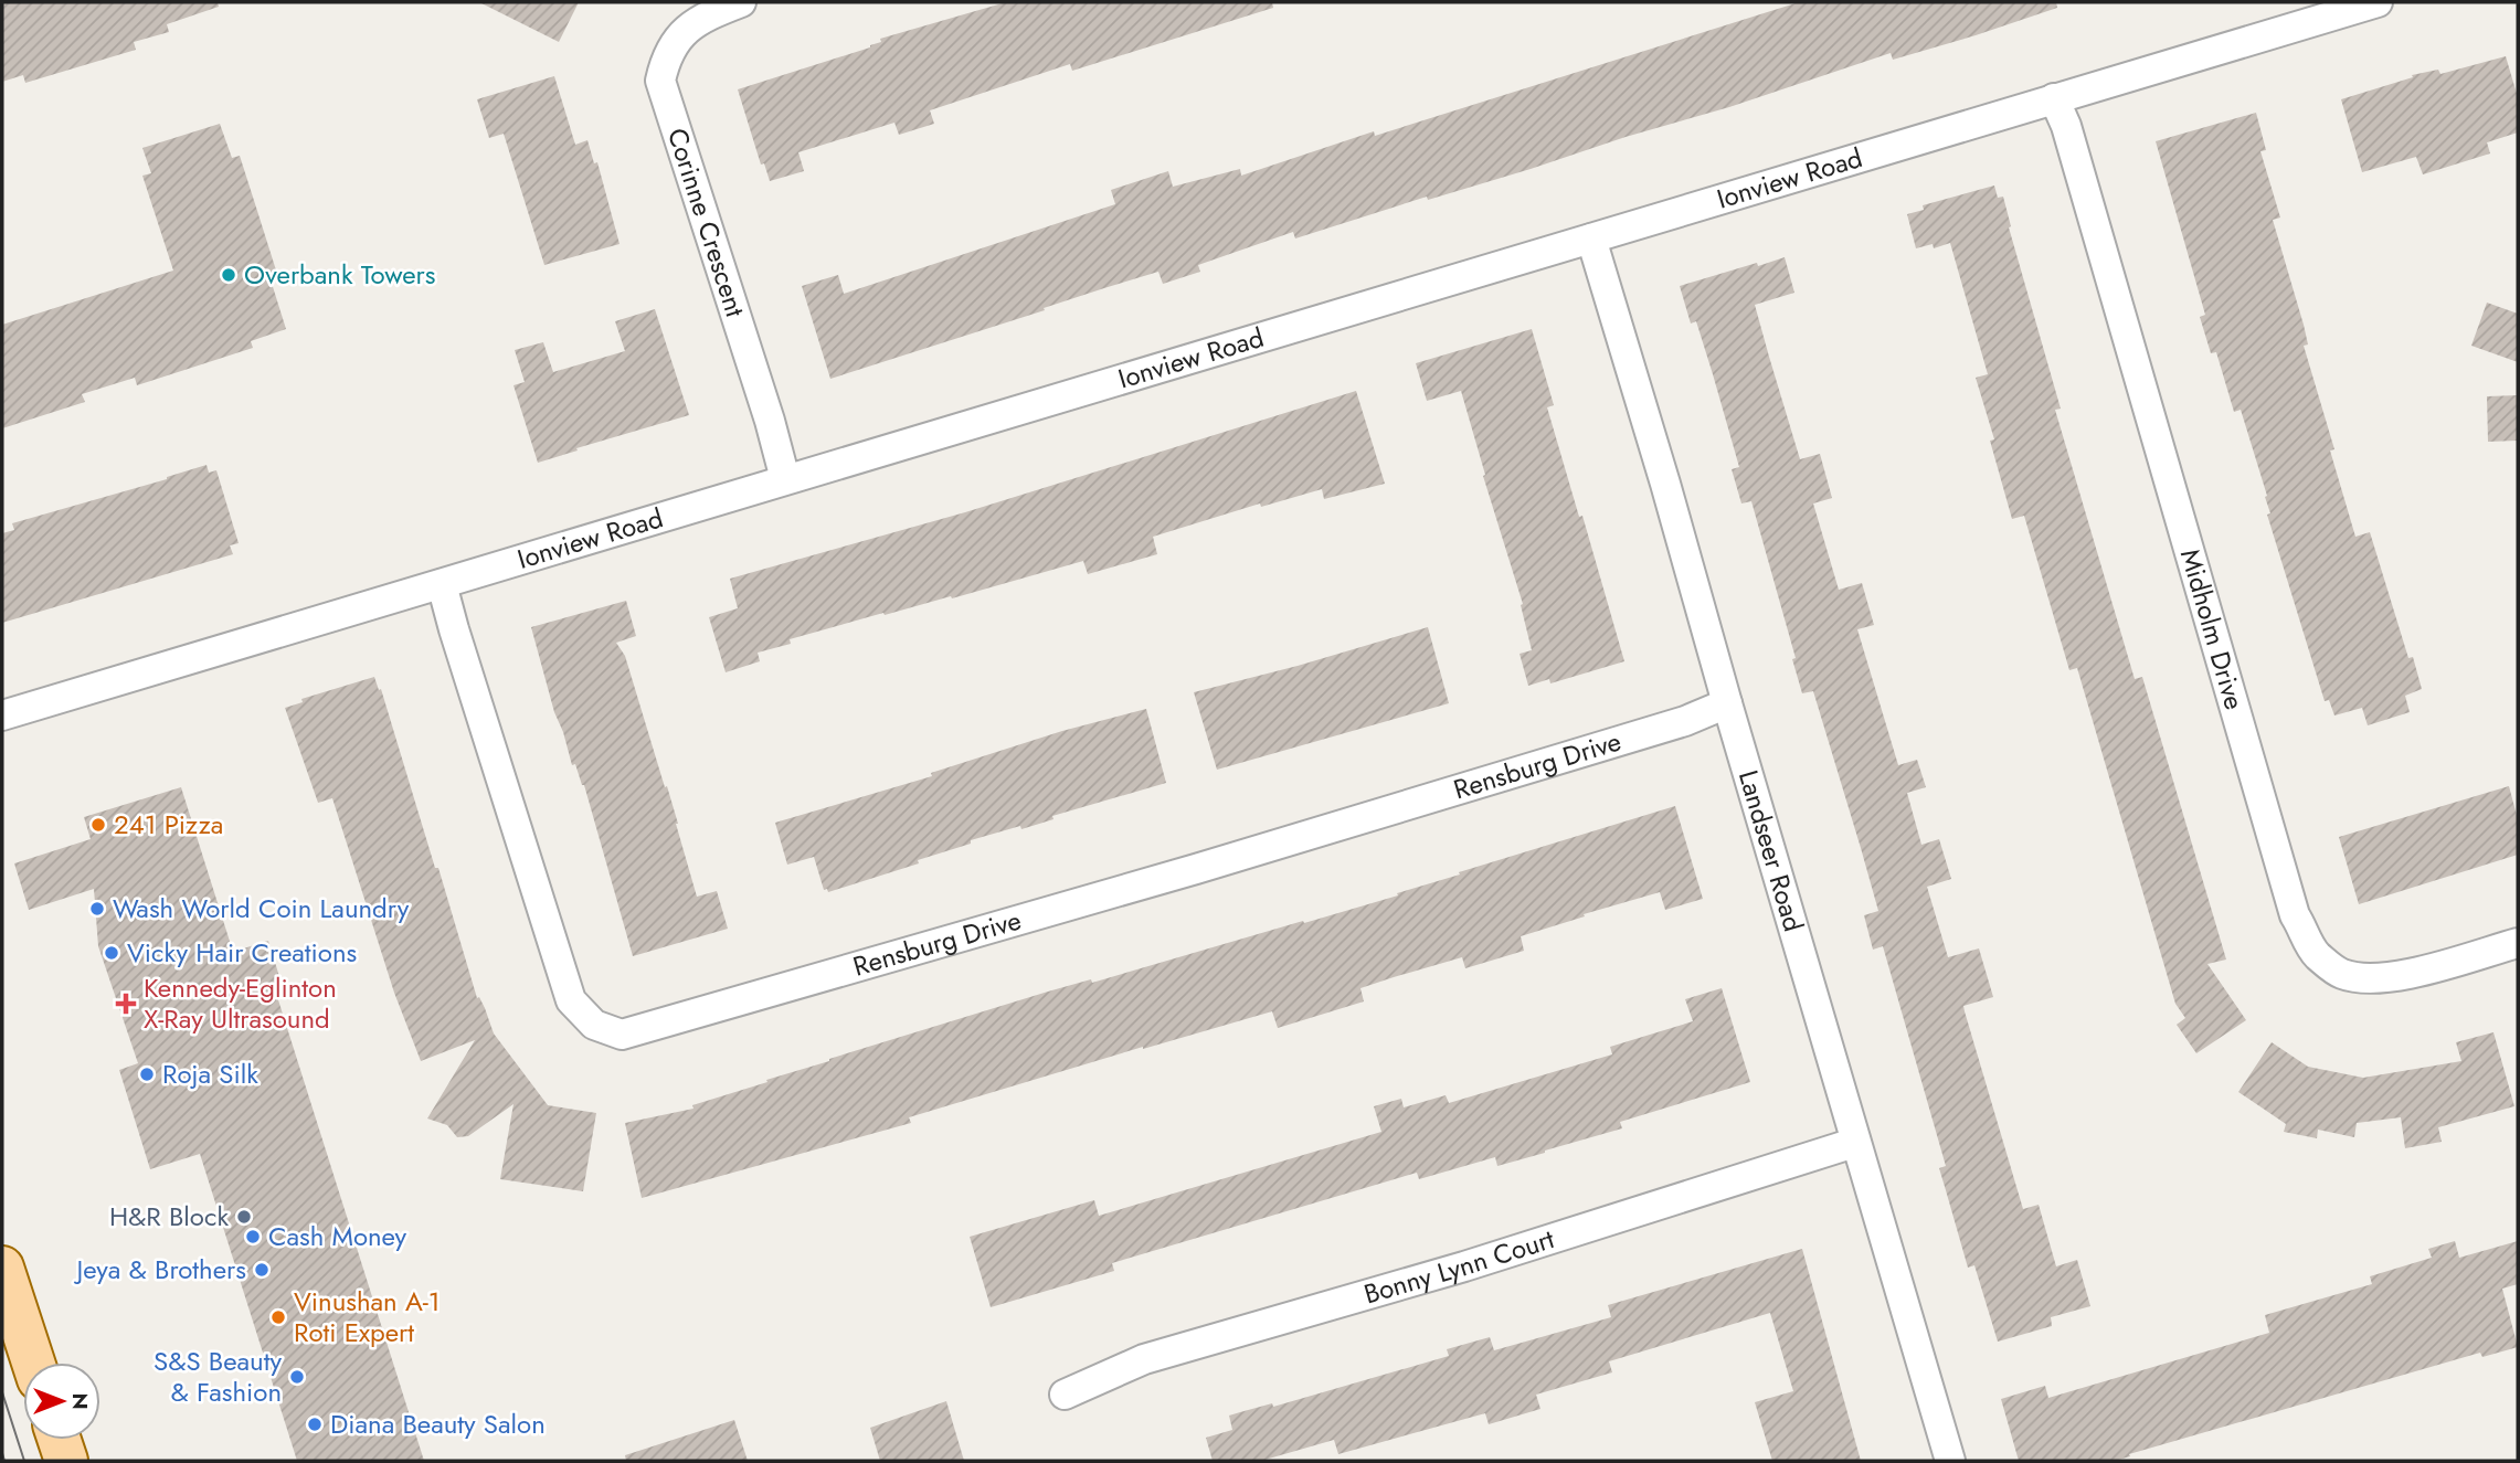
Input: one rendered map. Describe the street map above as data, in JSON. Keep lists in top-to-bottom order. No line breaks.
{"streets":{"street":["Ionview Road","Corinne Crescent","Midholm Drive","Rensburg Drive","Landseer Road","Bonny Lynn Court"]},"crossings":[["Ionview Road","Corinne Crescent"],["Ionview Road","Midholm Drive"],["Ionview Road","Rensburg Drive"],["Ionview Road","Landseer Road"],["Rensburg Drive","Landseer Road"],["Landseer Road","Bonny Lynn Court"]],"places":{"other":["Overbank Towers","241 Pizza","Wash World Coin Laundry","Vicky Hair Creations","Roja Silk","H&R Block","Cash Money","Jeya & Brothers","Vinushan A-1 Roti Expert","S&S Beauty & Fashion","Diana Beauty Salon"],"health":["Kennedy-Eglinton X-Ray Ultrasound"]},"north":"right"}
